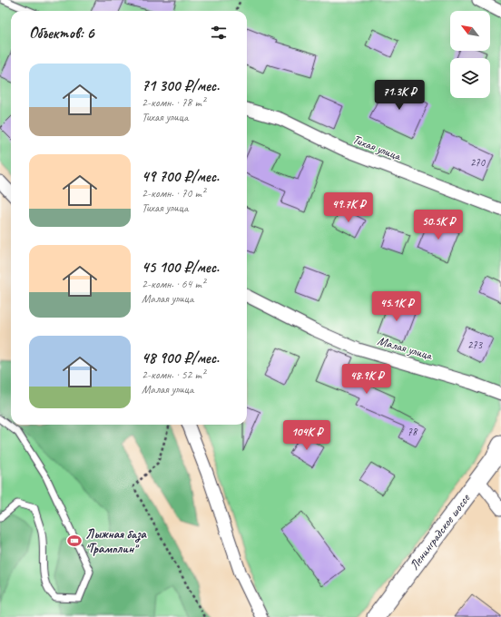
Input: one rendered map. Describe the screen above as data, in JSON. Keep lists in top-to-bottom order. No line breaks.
{"streets":{"main road":["Ленинградское шоссе"],"street":["Тихая улица","Малая улица"]},"places":{"sports":["Лыжная база \"Трамплин\""]},"house_numbers":["270","273","78"],"north":"top left","page":{"heading":"Объектов: 6","list":[{"name":"71 300 ₽/мес.","note":"2-комн. · 78 m² · Тихая улица"},{"name":"49 700 ₽/мес.","note":"2-комн. · 70 m² · Тихая улица"},{"name":"45 100 ₽/мес.","note":"2-комн. · 64 m² · Малая улица"},{"name":"48 900 ₽/мес.","note":"2-комн. · 52 m² · Малая улица"}],"price":["71.3K ₽","49.7K ₽","50.5K ₽","45.1K ₽","48.9K ₽","104K ₽"]}}
